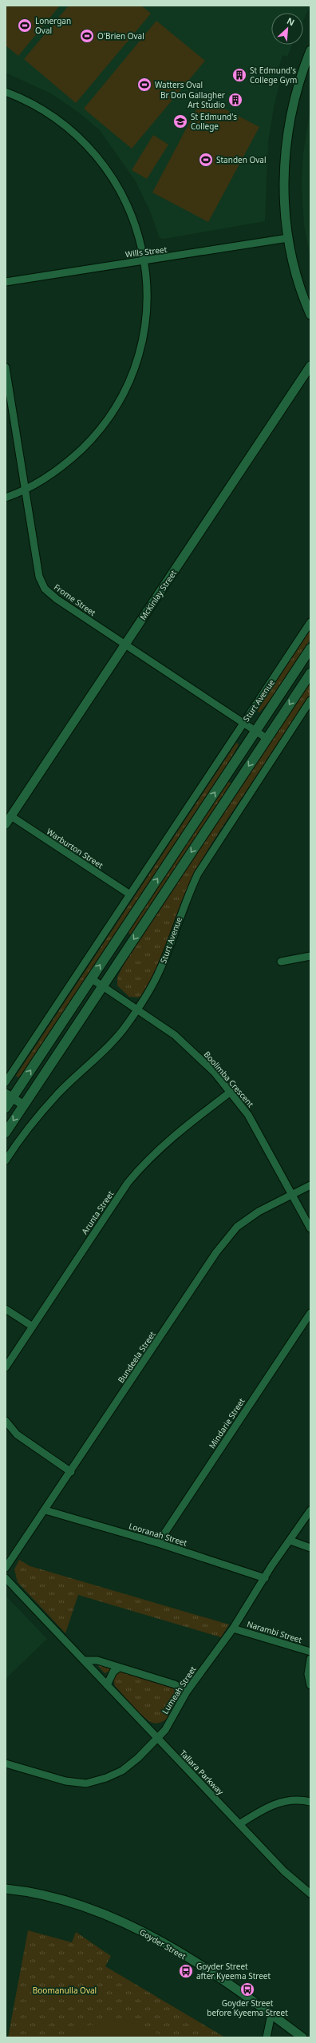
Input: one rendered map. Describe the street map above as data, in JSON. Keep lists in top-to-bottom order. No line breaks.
{"streets":{"main road":["Sturt Avenue"],"street":["Wills Street","McKinlay Street","Frome Street","Warburton Street","Boolimba Crescent","Arunta Street","Bundeela Street","Mindarie Street","Looranah Street","Narambi Street","Lumeah Street","Tallara Parkway","Goyder Street"]},"crossings":[["McKinlay Street","Frome Street"],["McKinlay Street","Warburton Street"],["Frome Street","Sturt Avenue"],["Sturt Avenue","Warburton Street"],["Sturt Avenue","Boolimba Crescent"],["Boolimba Crescent","Arunta Street"],["Boolimba Crescent","Bundeela Street"],["Bundeela Street","Looranah Street"],["Mindarie Street","Looranah Street"],["Looranah Street","Lumeah Street"],["Narambi Street","Lumeah Street"],["Lumeah Street","Tallara Parkway"]],"parks":["Boomanulla Oval"],"places":{"sports":["Lonergan Oval","O'Brien Oval","Watters Oval","Standen Oval"],"building":["St Edmund's College Gym","Br Don Gallagher Art Studio"],"school or university":["St Edmund's College"],"bus stop":["Goyder Street after Kyeema Street","Goyder Street before Kyeema Street"]},"north":"top right"}
